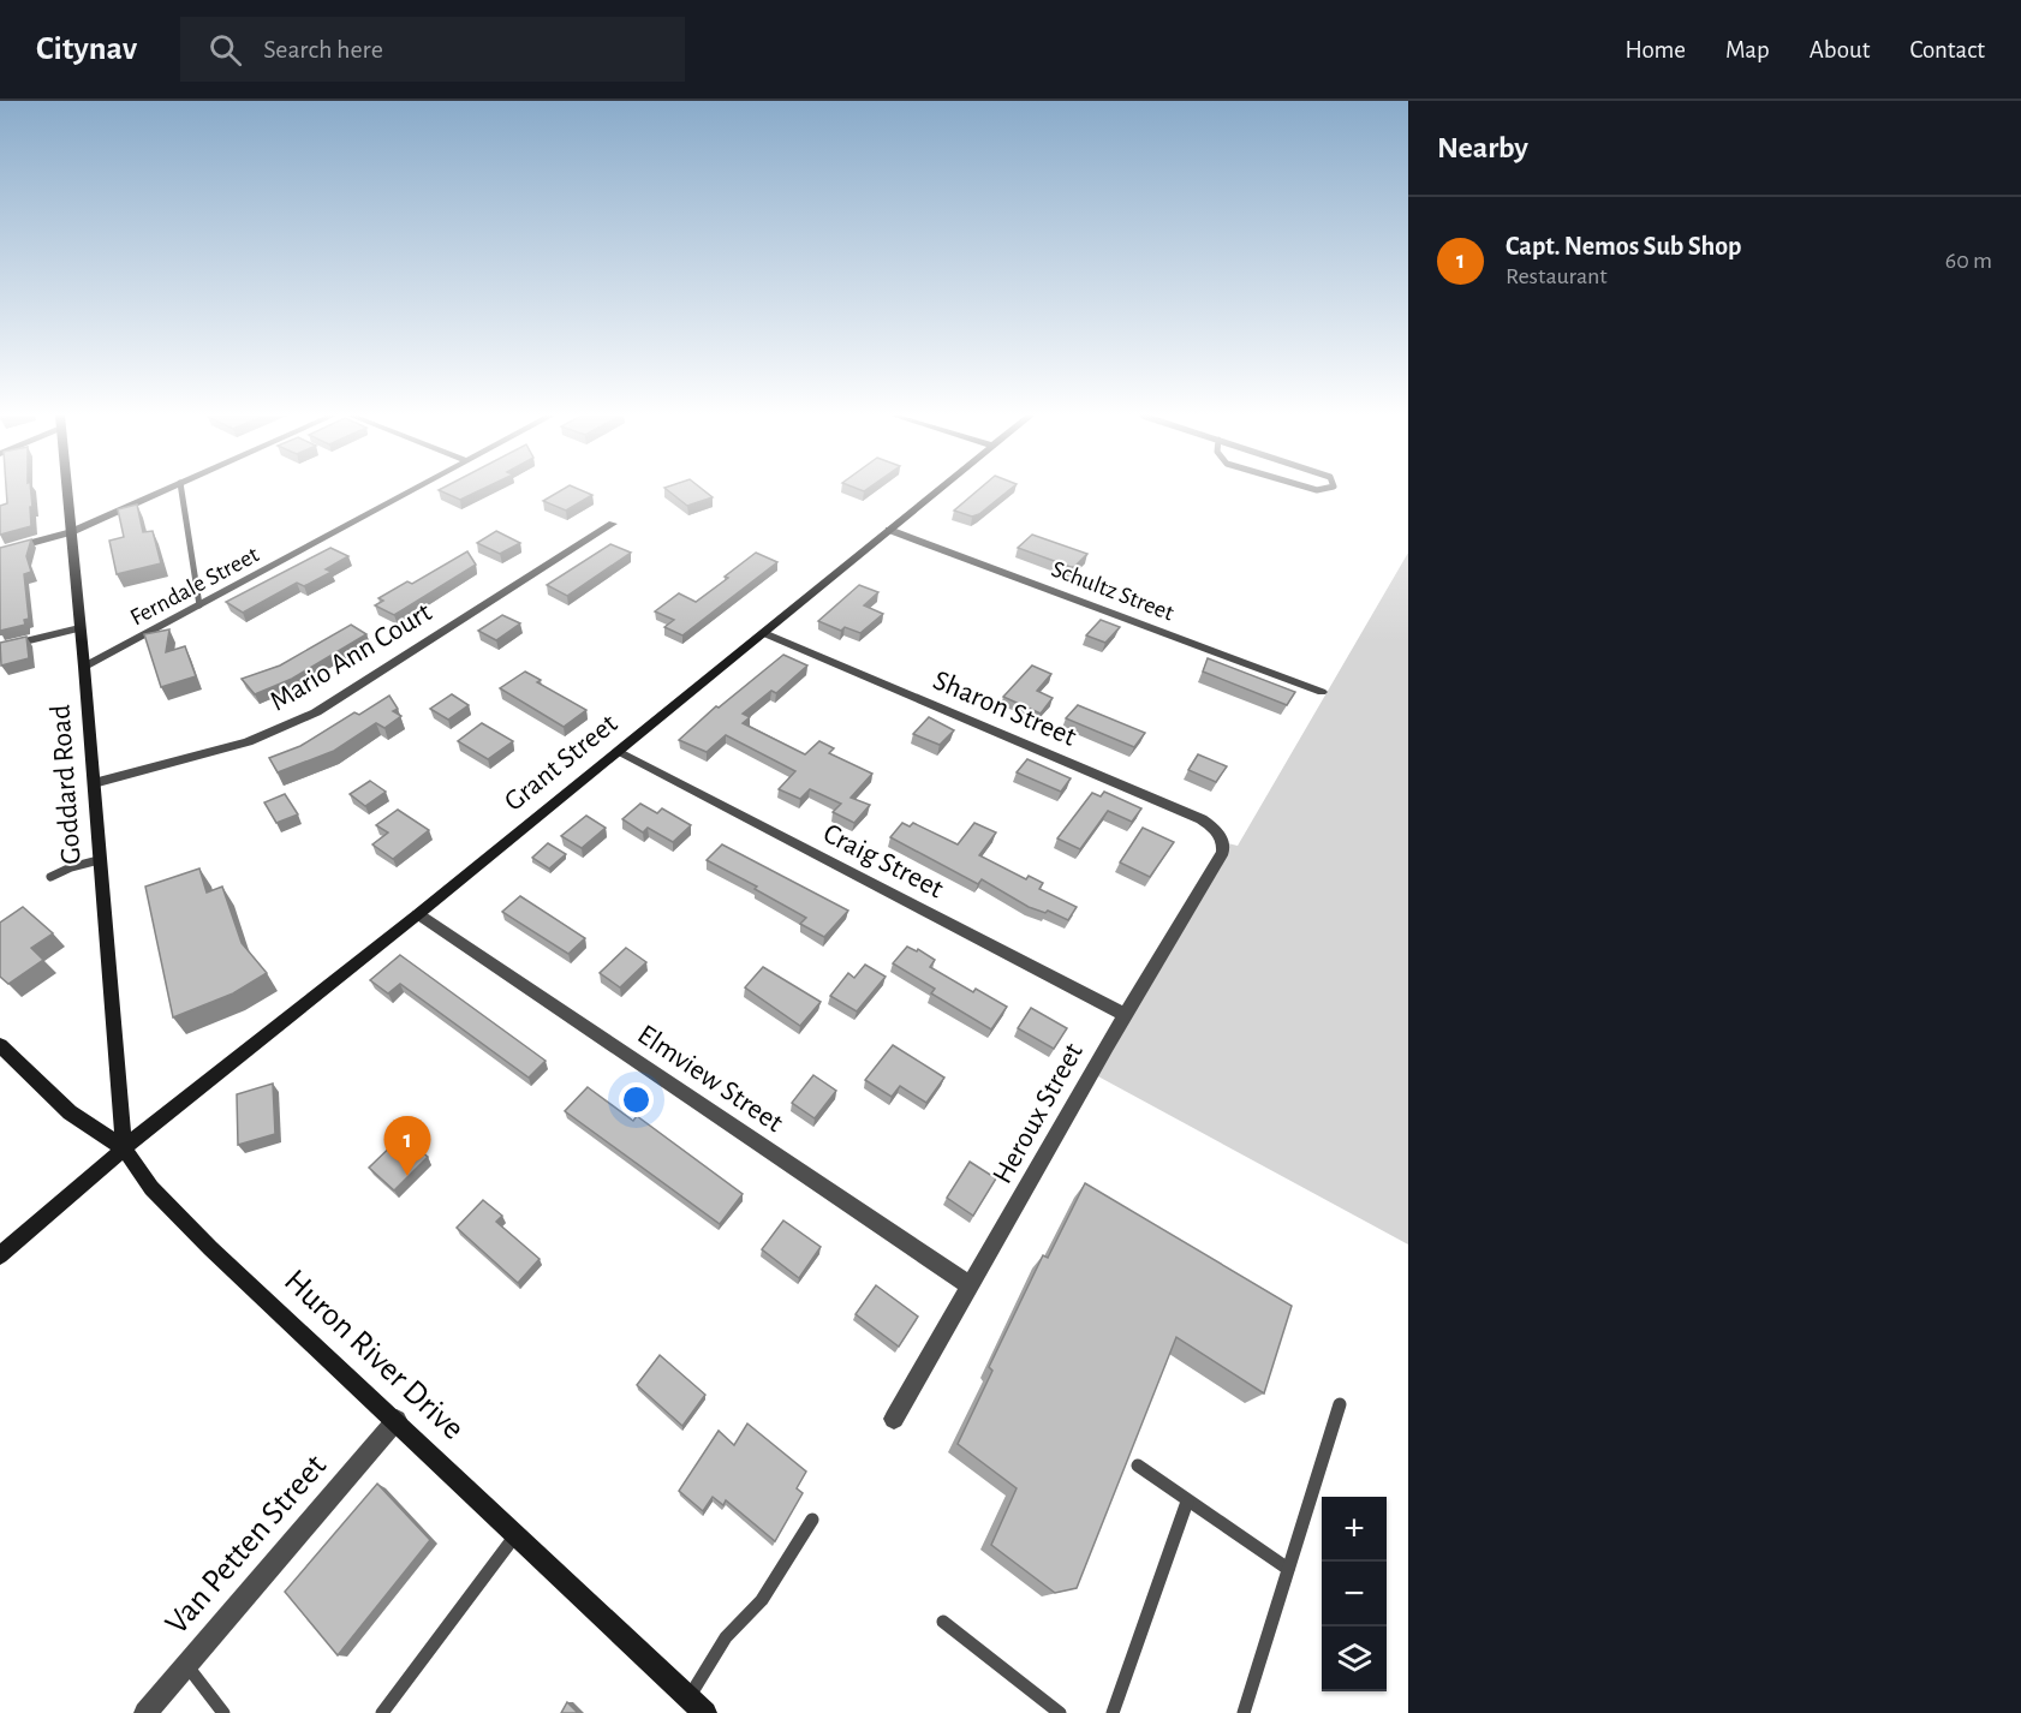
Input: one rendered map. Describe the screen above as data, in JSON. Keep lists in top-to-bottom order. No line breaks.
{"streets":{"street":["Ferndale Street","Schultz Street","Mario Ann Court","Sharon Street","Grant Street","Goddard Road","Craig Street","Elmview Street","Heroux Street","Huron River Drive","Van Petten Street"]},"crossings":[["Ferndale Street","Goddard Road"],["Schultz Street","Grant Street"],["Mario Ann Court","Goddard Road"],["Sharon Street","Grant Street"],["Sharon Street","Heroux Street"],["Grant Street","Goddard Road"],["Grant Street","Craig Street"],["Grant Street","Elmview Street"],["Grant Street","Huron River Drive"],["Goddard Road","Huron River Drive"],["Craig Street","Heroux Street"],["Elmview Street","Heroux Street"],["Huron River Drive","Van Petten Street"]],"page":{"header":"Citynav","search":"Search here","nav":["Home","Map","About","Contact"],"heading":"Nearby","list":[{"mark":"1","name":"Capt. Nemos Sub Shop","note":"Restaurant","value":"60 m"}],"pins":"1","map_buttons":["+","−"]}}
